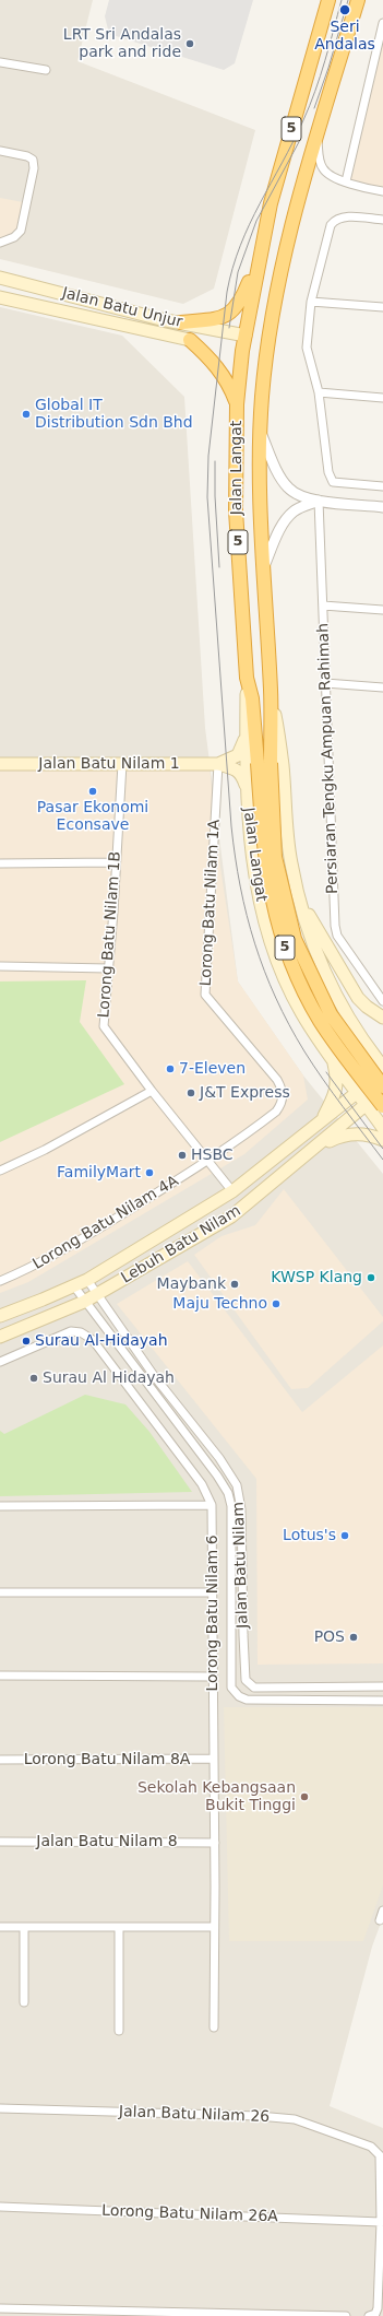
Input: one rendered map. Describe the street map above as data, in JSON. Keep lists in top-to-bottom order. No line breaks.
{"streets":{"highway":["5","Jalan Langat"],"main road":["Jalan Batu Unjur","Jalan Batu Nilam 1","Lebuh Batu Nilam"],"street":["Persiaran Tengku Ampuan Rahimah","Lorong Batu Nilam 1A","Lorong Batu Nilam 1B","Lorong Batu Nilam 4A","Jalan Batu Nilam","Lorong Batu Nilam 6","Lorong Batu Nilam 8A","Jalan Batu Nilam 8","Jalan Batu Nilam 26","Lorong Batu Nilam 26A"]},"crossings":[["5","Jalan Batu Unjur"],["5","Jalan Langat"],["Jalan Batu Unjur","Jalan Langat"],["Jalan Langat","Lebuh Batu Nilam"],["Jalan Batu Nilam 1","Lorong Batu Nilam 1A"],["Jalan Batu Nilam 1","Lorong Batu Nilam 1B"],["Lorong Batu Nilam 1A","Lorong Batu Nilam 1B"],["Lorong Batu Nilam 1A","Lorong Batu Nilam 4A"],["Lorong Batu Nilam 1B","Lorong Batu Nilam 4A"],["Lorong Batu Nilam 1B","Lebuh Batu Nilam"],["Lebuh Batu Nilam","Jalan Batu Nilam"],["Lorong Batu Nilam 6","Lorong Batu Nilam 8A"],["Lorong Batu Nilam 6","Jalan Batu Nilam 8"],["Jalan Batu Nilam 26","Lorong Batu Nilam 26A"]],"places":["Seri Andalas","LRT Sri Andalas park and ride","Global IT Distribution Sdn Bhd","Pasar Ekonomi Econsave","7-Eleven","J&T Express","HSBC","FamilyMart","KWSP Klang","Maybank","Maju Techno","Surau Al-Hidayah","Surau Al Hidayah","Lotus's","POS","Sekolah Kebangsaan Bukit Tinggi"]}
